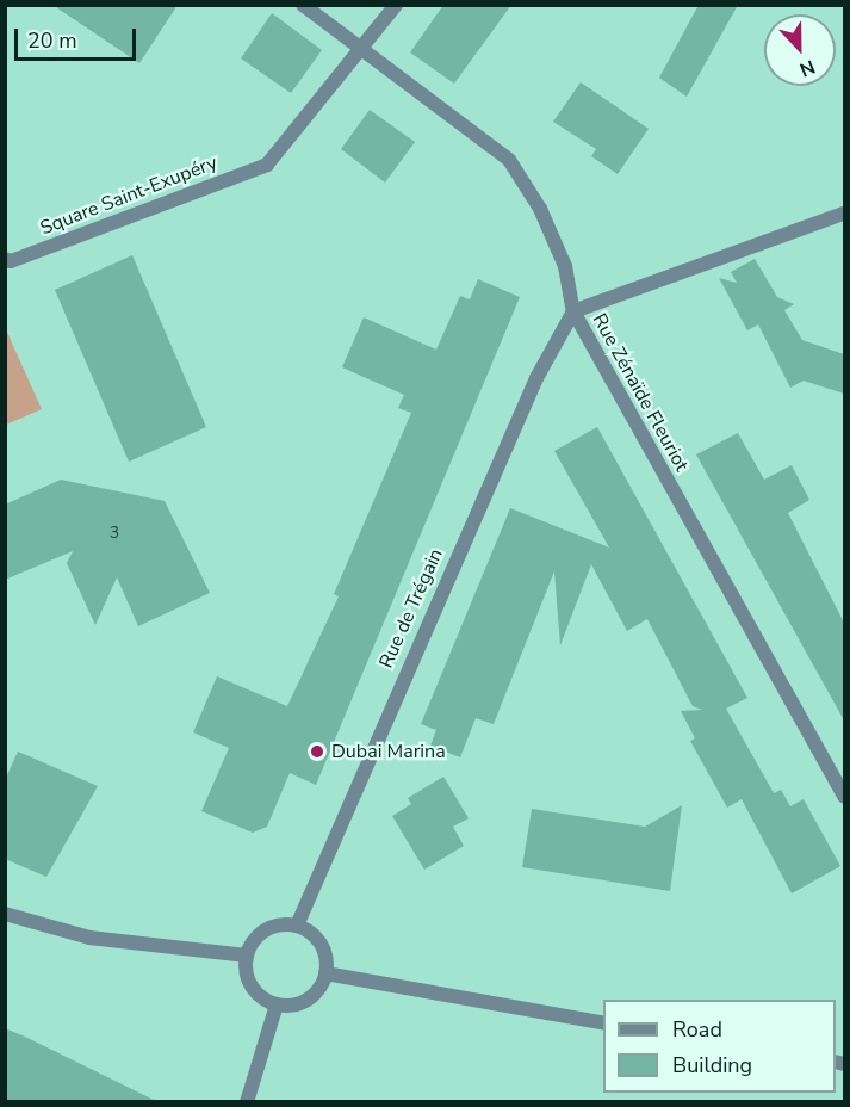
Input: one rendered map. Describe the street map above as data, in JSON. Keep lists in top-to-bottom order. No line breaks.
{"streets":{"street":["Square Saint-Exupéry","Rue Zénaïde Fleuriot","Rue de Trégain"]},"crossings":[["Square Saint-Exupéry","Rue Zénaïde Fleuriot"],["Rue Zénaïde Fleuriot","Rue de Trégain"]],"places":["Dubai Marina"],"house_numbers":["3"],"legend":["Road","Building"],"scale_bar":"20 m","north":"bottom"}
